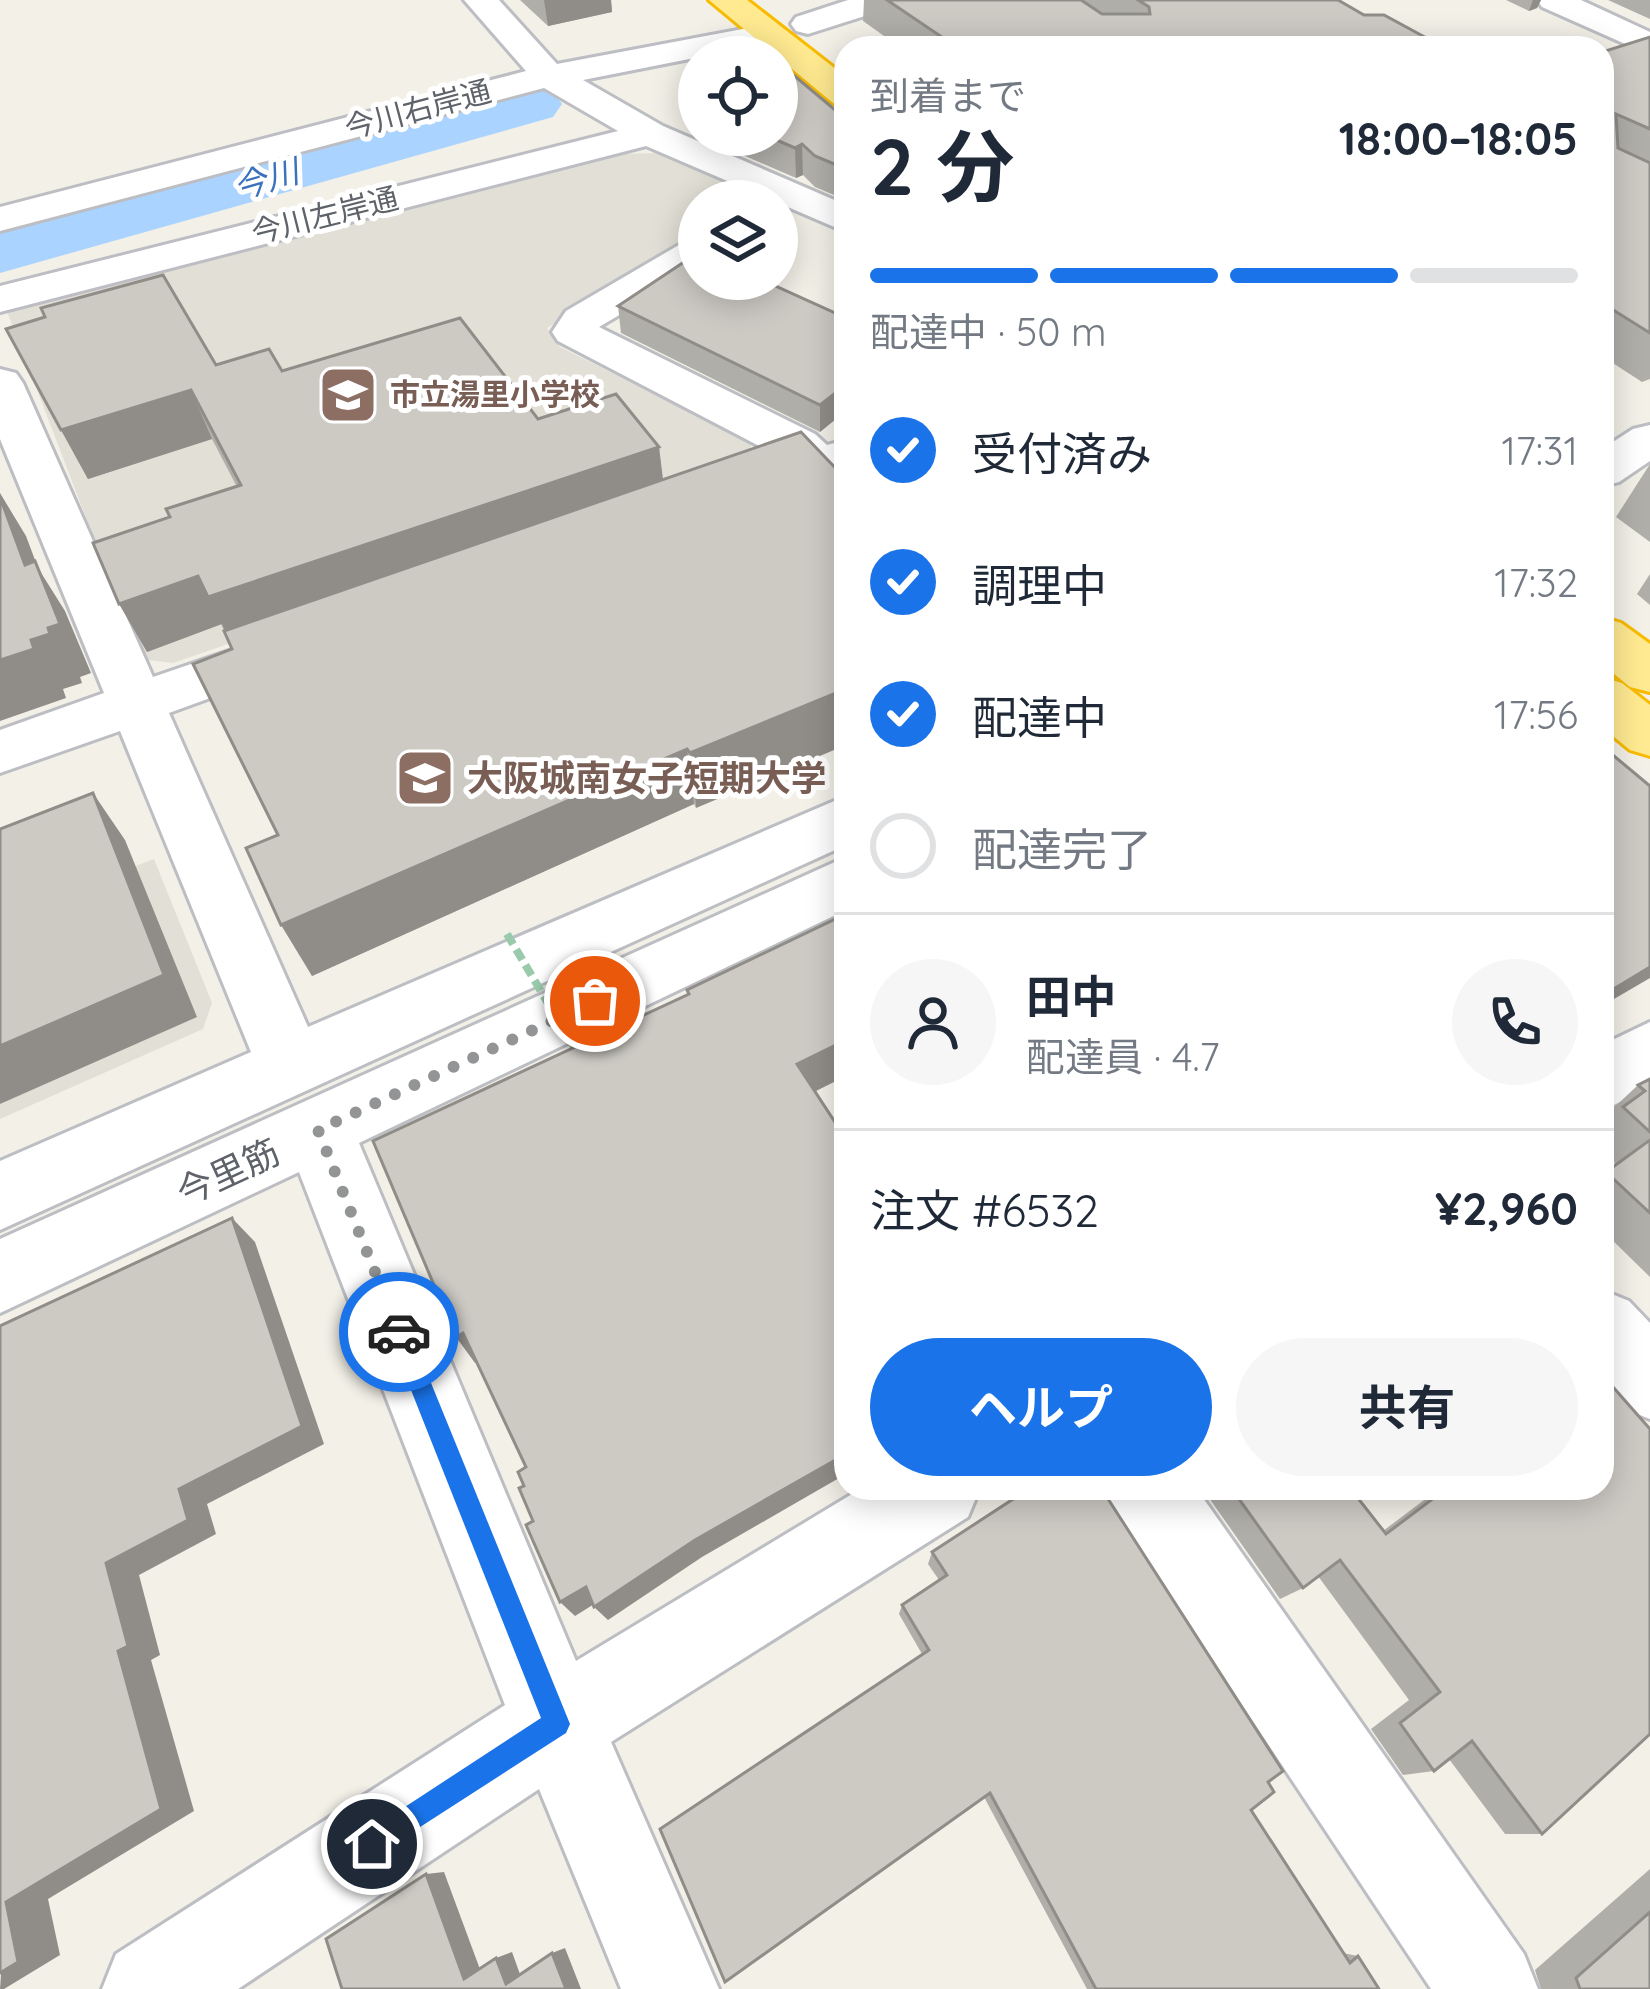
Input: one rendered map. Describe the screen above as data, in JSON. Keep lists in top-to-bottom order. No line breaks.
{"streets":{"street":["今川右岸通","今川左岸通","今里筋"]},"water":["今川"],"places":{"school or university":["市立湯里小学校","大阪城南女子短期大学"]},"page":{"heading":["2 分","到着まで","18:00–18:05"],"panel":["田中","配達員 · 4.7","注文 #6532","¥2,960"],"bar":"配達中 · 50 m","list":[["受付済み","17:31"],["調理中","17:32"],["配達中","17:56"],"配達完了"],"buttons":["ヘルプ","共有"]}}
